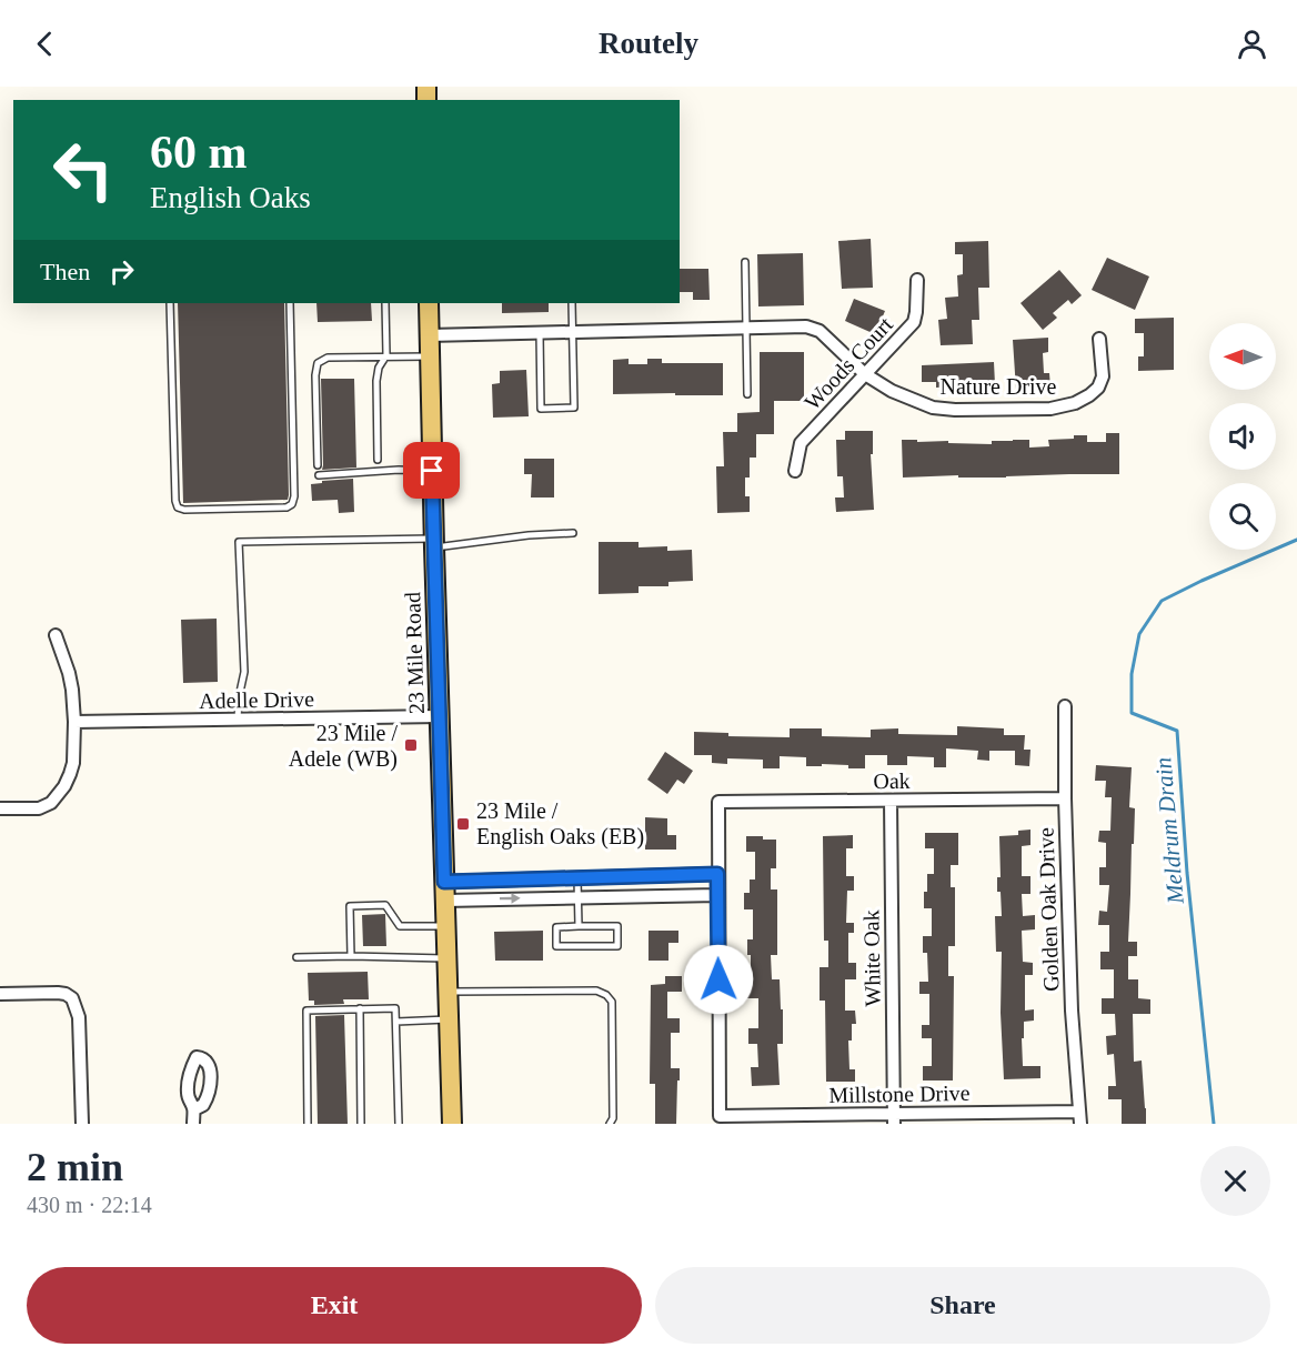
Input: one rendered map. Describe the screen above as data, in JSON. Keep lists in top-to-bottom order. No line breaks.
{"streets":{"main road":["23 Mile Road"],"street":["Woods Court","Nature Drive","Adelle Drive","Oak","Golden Oak Drive","White Oak","Millstone Drive"]},"crossings":[["Woods Court","Nature Drive"],["Nature Drive","23 Mile Road"],["23 Mile Road","Adelle Drive"],["Oak","Golden Oak Drive"],["Oak","White Oak"],["Golden Oak Drive","Millstone Drive"],["White Oak","Millstone Drive"]],"water":["Meldrum Drain"],"places":{"transit":["23 Mile / Adele (WB)","23 Mile / English Oaks (EB)"]},"north":"left","page":{"header":"Routely","turn":["60 m","English Oaks"],"then":"Then","heading":["2 min","430 m · 22:14"],"buttons":["Exit","Share"]}}
